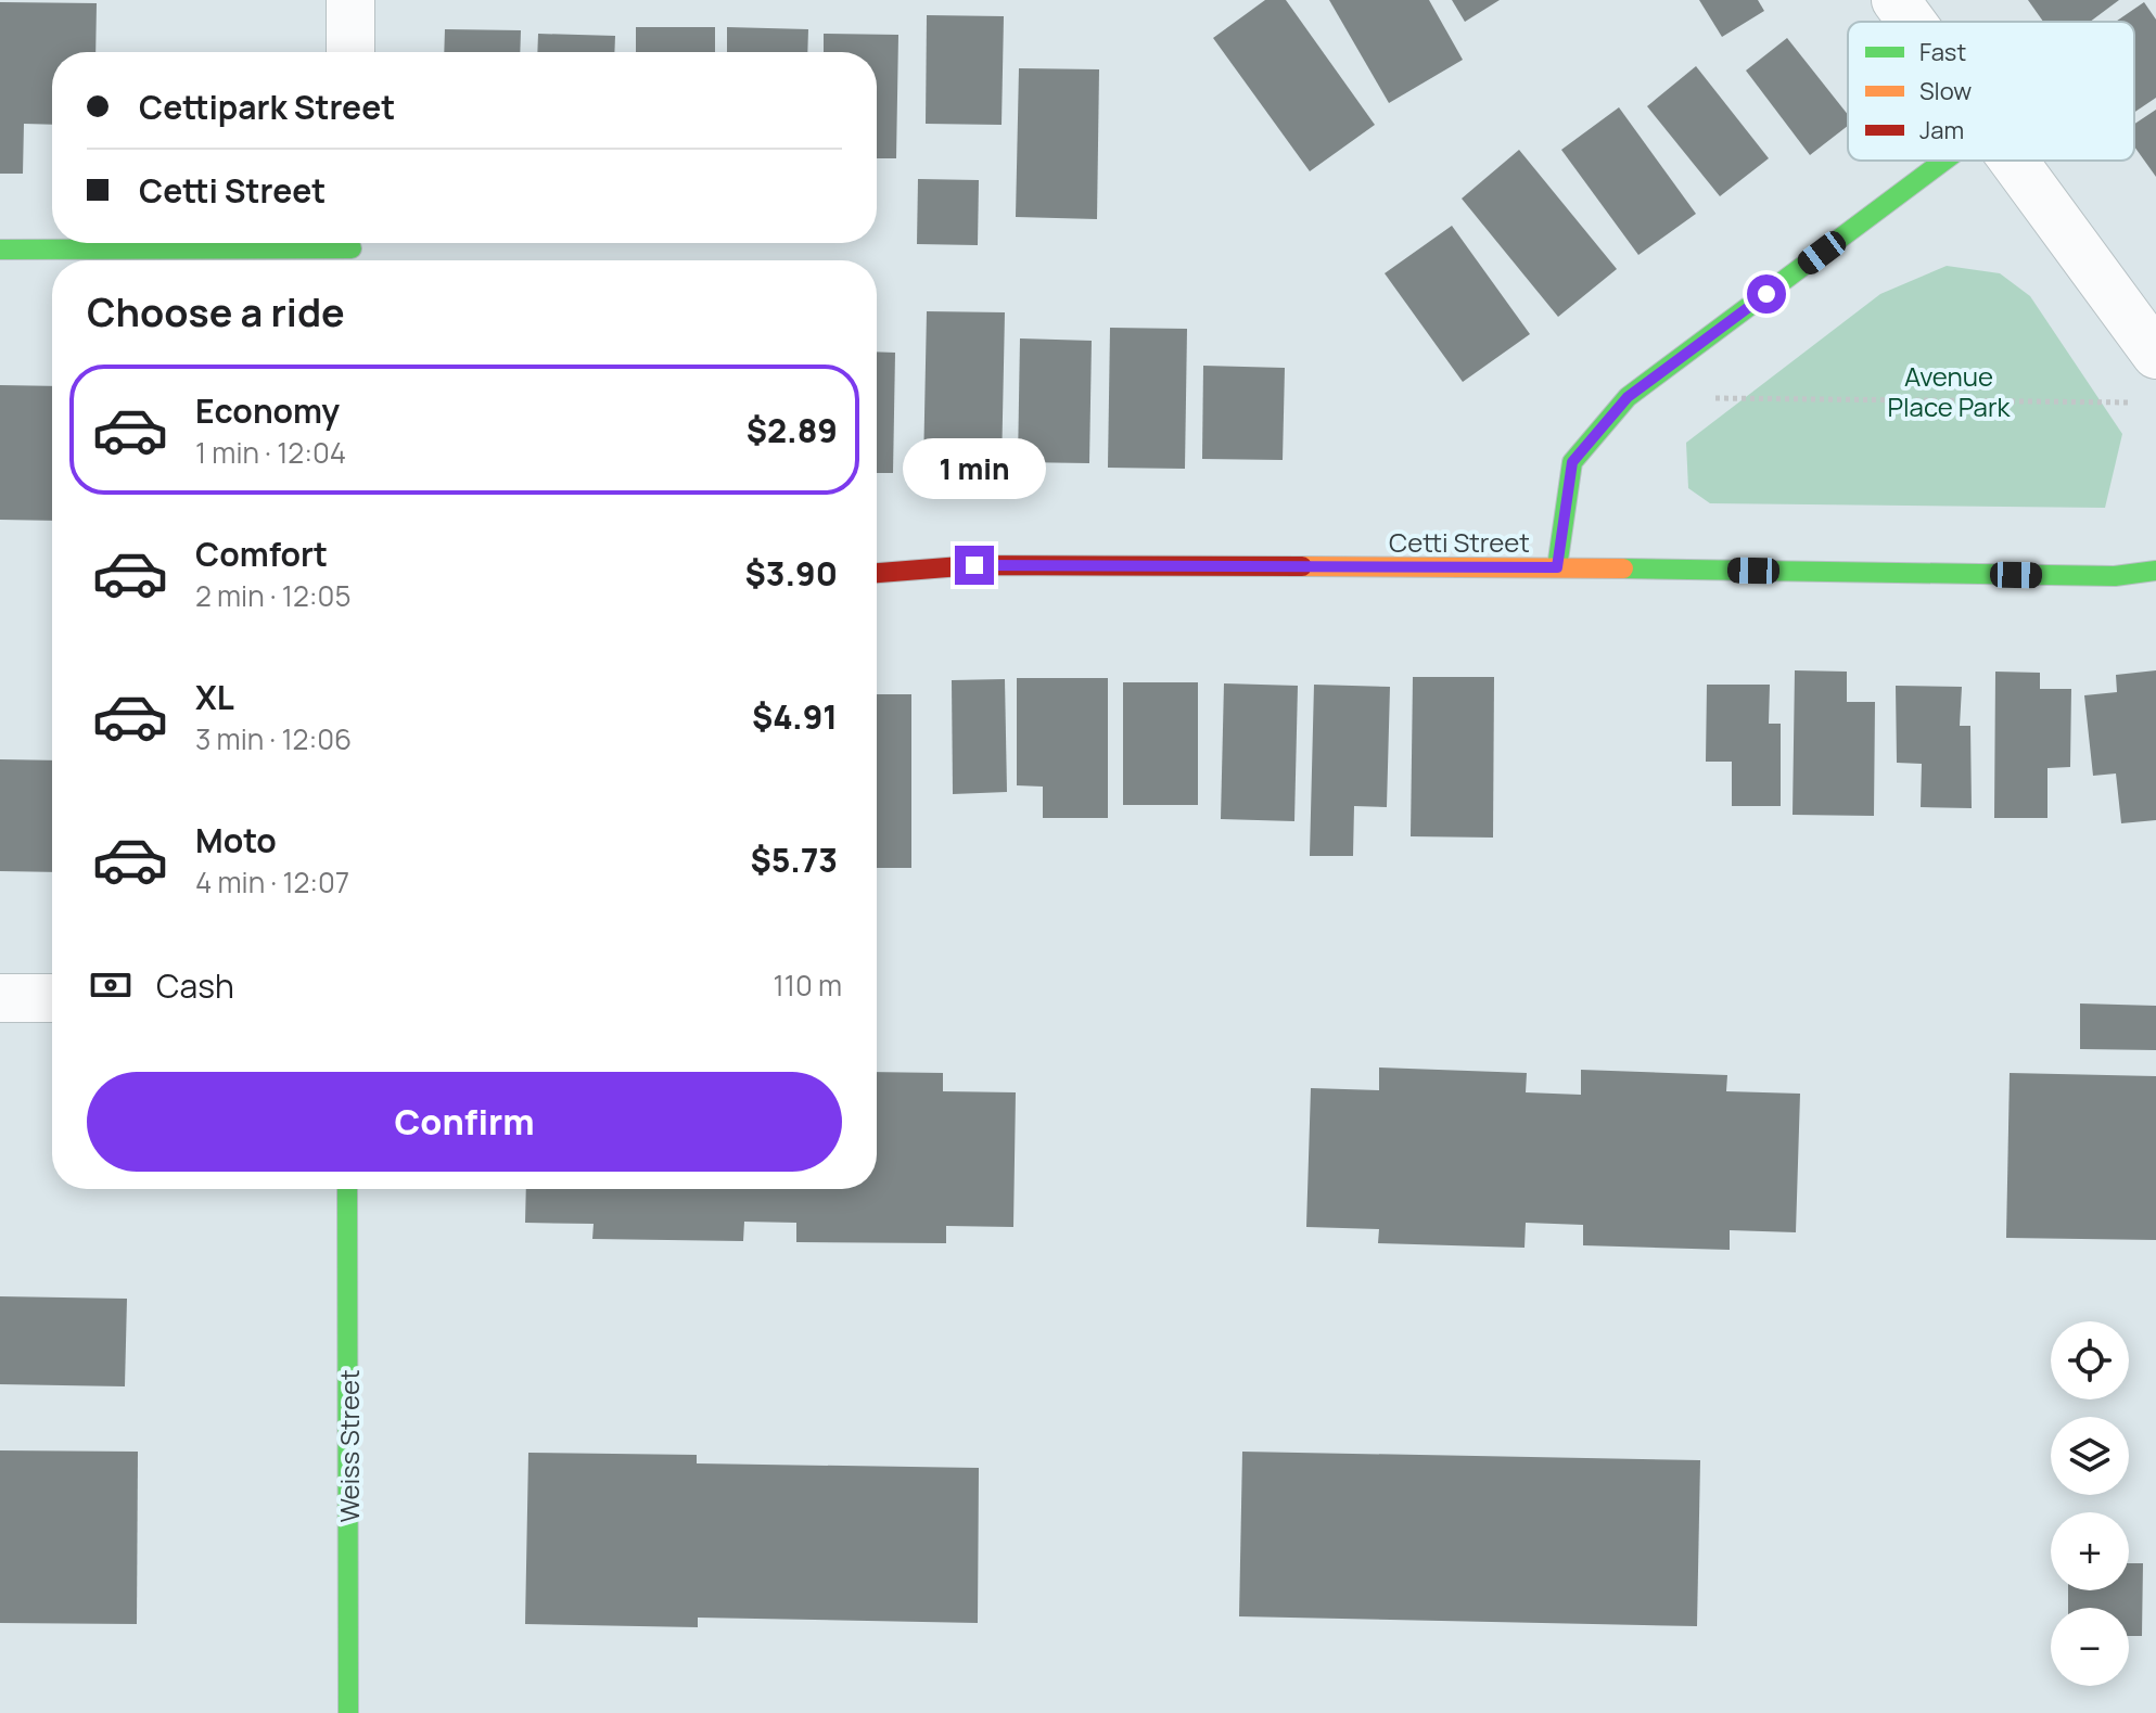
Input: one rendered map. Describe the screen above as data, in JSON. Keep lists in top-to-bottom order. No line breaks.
{"streets":{"street":["Cetti Street","Weiss Street"]},"parks":["Avenue Place Park"],"legend":["Fast","Slow","Jam"],"page":{"banner":["Cettipark Street","Cetti Street"],"heading":"Choose a ride","list":[{"name":"Economy","note":"1 min · 12:04","value":"$2.89"},{"name":"Comfort","note":"2 min · 12:05","value":"$3.90"},{"name":"XL","note":"3 min · 12:06","value":"$4.91"},{"name":"Moto","note":"4 min · 12:07","value":"$5.73"}],"bubble":"1 min","pay":["Cash","110 m"],"buttons":"Confirm","map_buttons":["+","−"]}}
